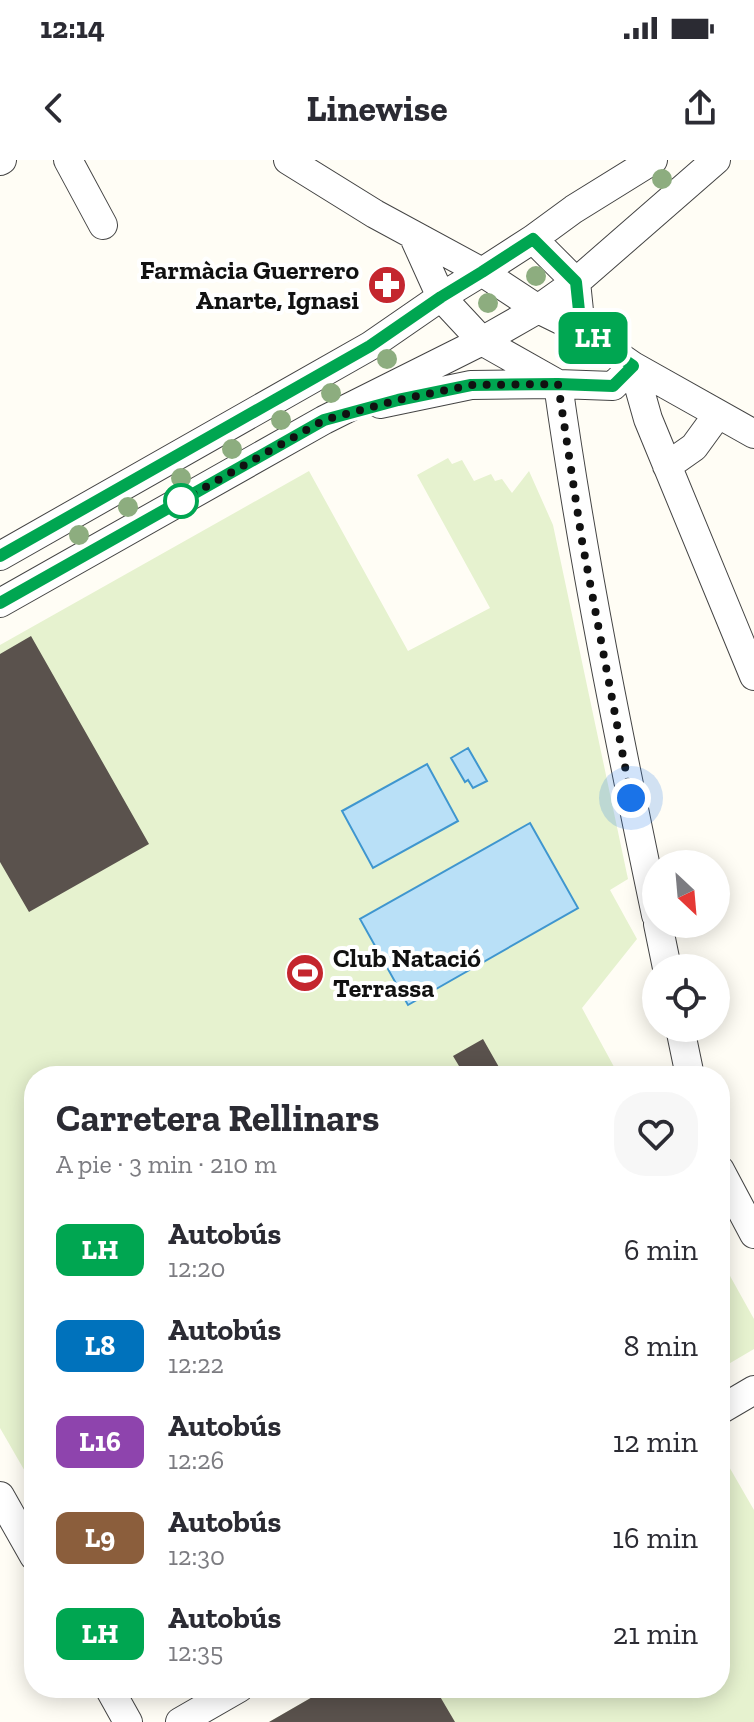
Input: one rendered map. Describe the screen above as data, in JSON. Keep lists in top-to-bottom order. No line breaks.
{"places":{"pharmacy":["Farmàcia Guerrero Anarte, Ignasi"],"sports":["Club Natació Terrassa"]},"lines":["bus line LH"],"north":"bottom right","page":{"status":"12:14","header":"Linewise","on_map":"LH","heading":["Carretera Rellinars","A pie · 3 min · 210 m"],"list":[{"mark":"LH","name":"Autobús","note":"12:20","value":"6 min"},{"mark":"L8","name":"Autobús","note":"12:22","value":"8 min"},{"mark":"L16","name":"Autobús","note":"12:26","value":"12 min"},{"mark":"L9","name":"Autobús","note":"12:30","value":"16 min"},{"mark":"LH","name":"Autobús","note":"12:35","value":"21 min"}]}}
